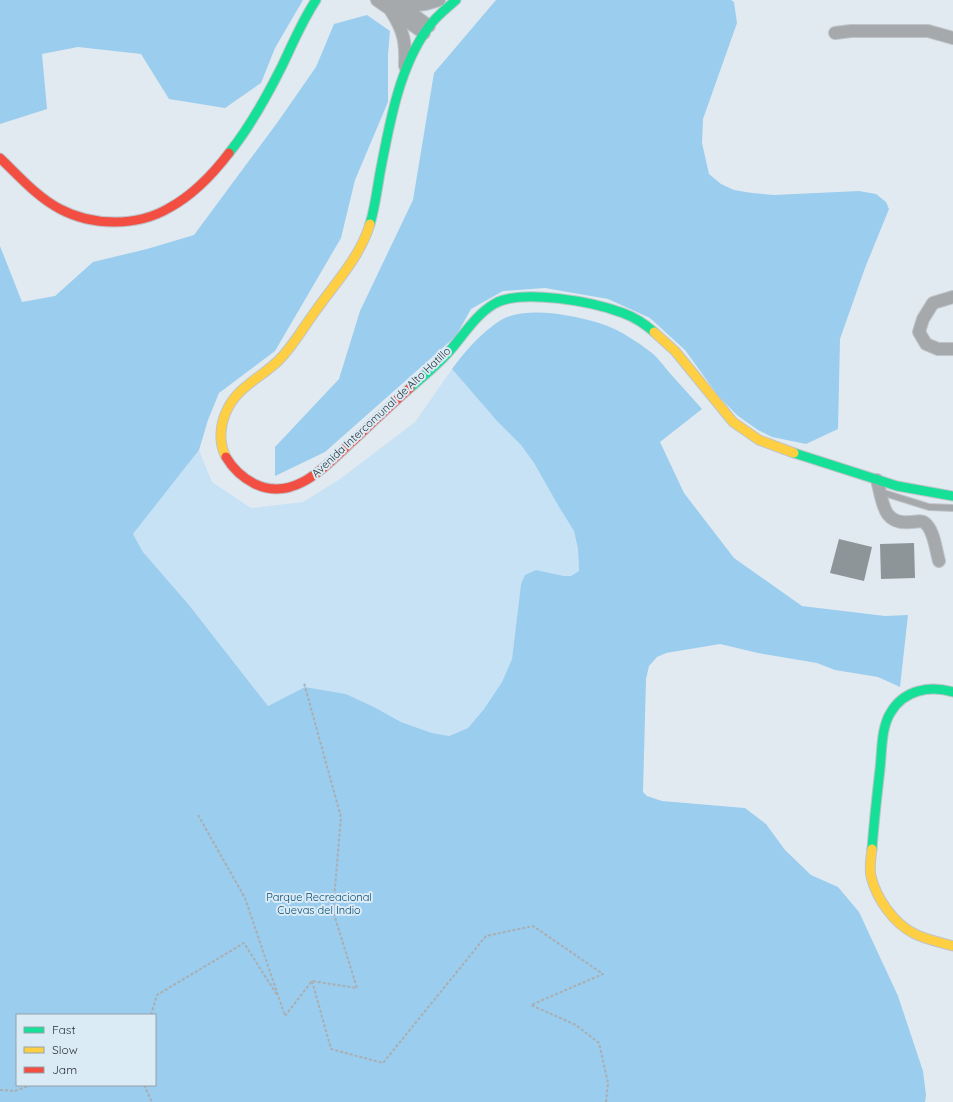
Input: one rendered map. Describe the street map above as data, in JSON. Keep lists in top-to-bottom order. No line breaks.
{"streets":{"street":["Avenida Intercomunal de Alto Hatillo"]},"parks":["Parque Recreacional Cuevas del Indio"],"legend":["Fast","Slow","Jam"]}
